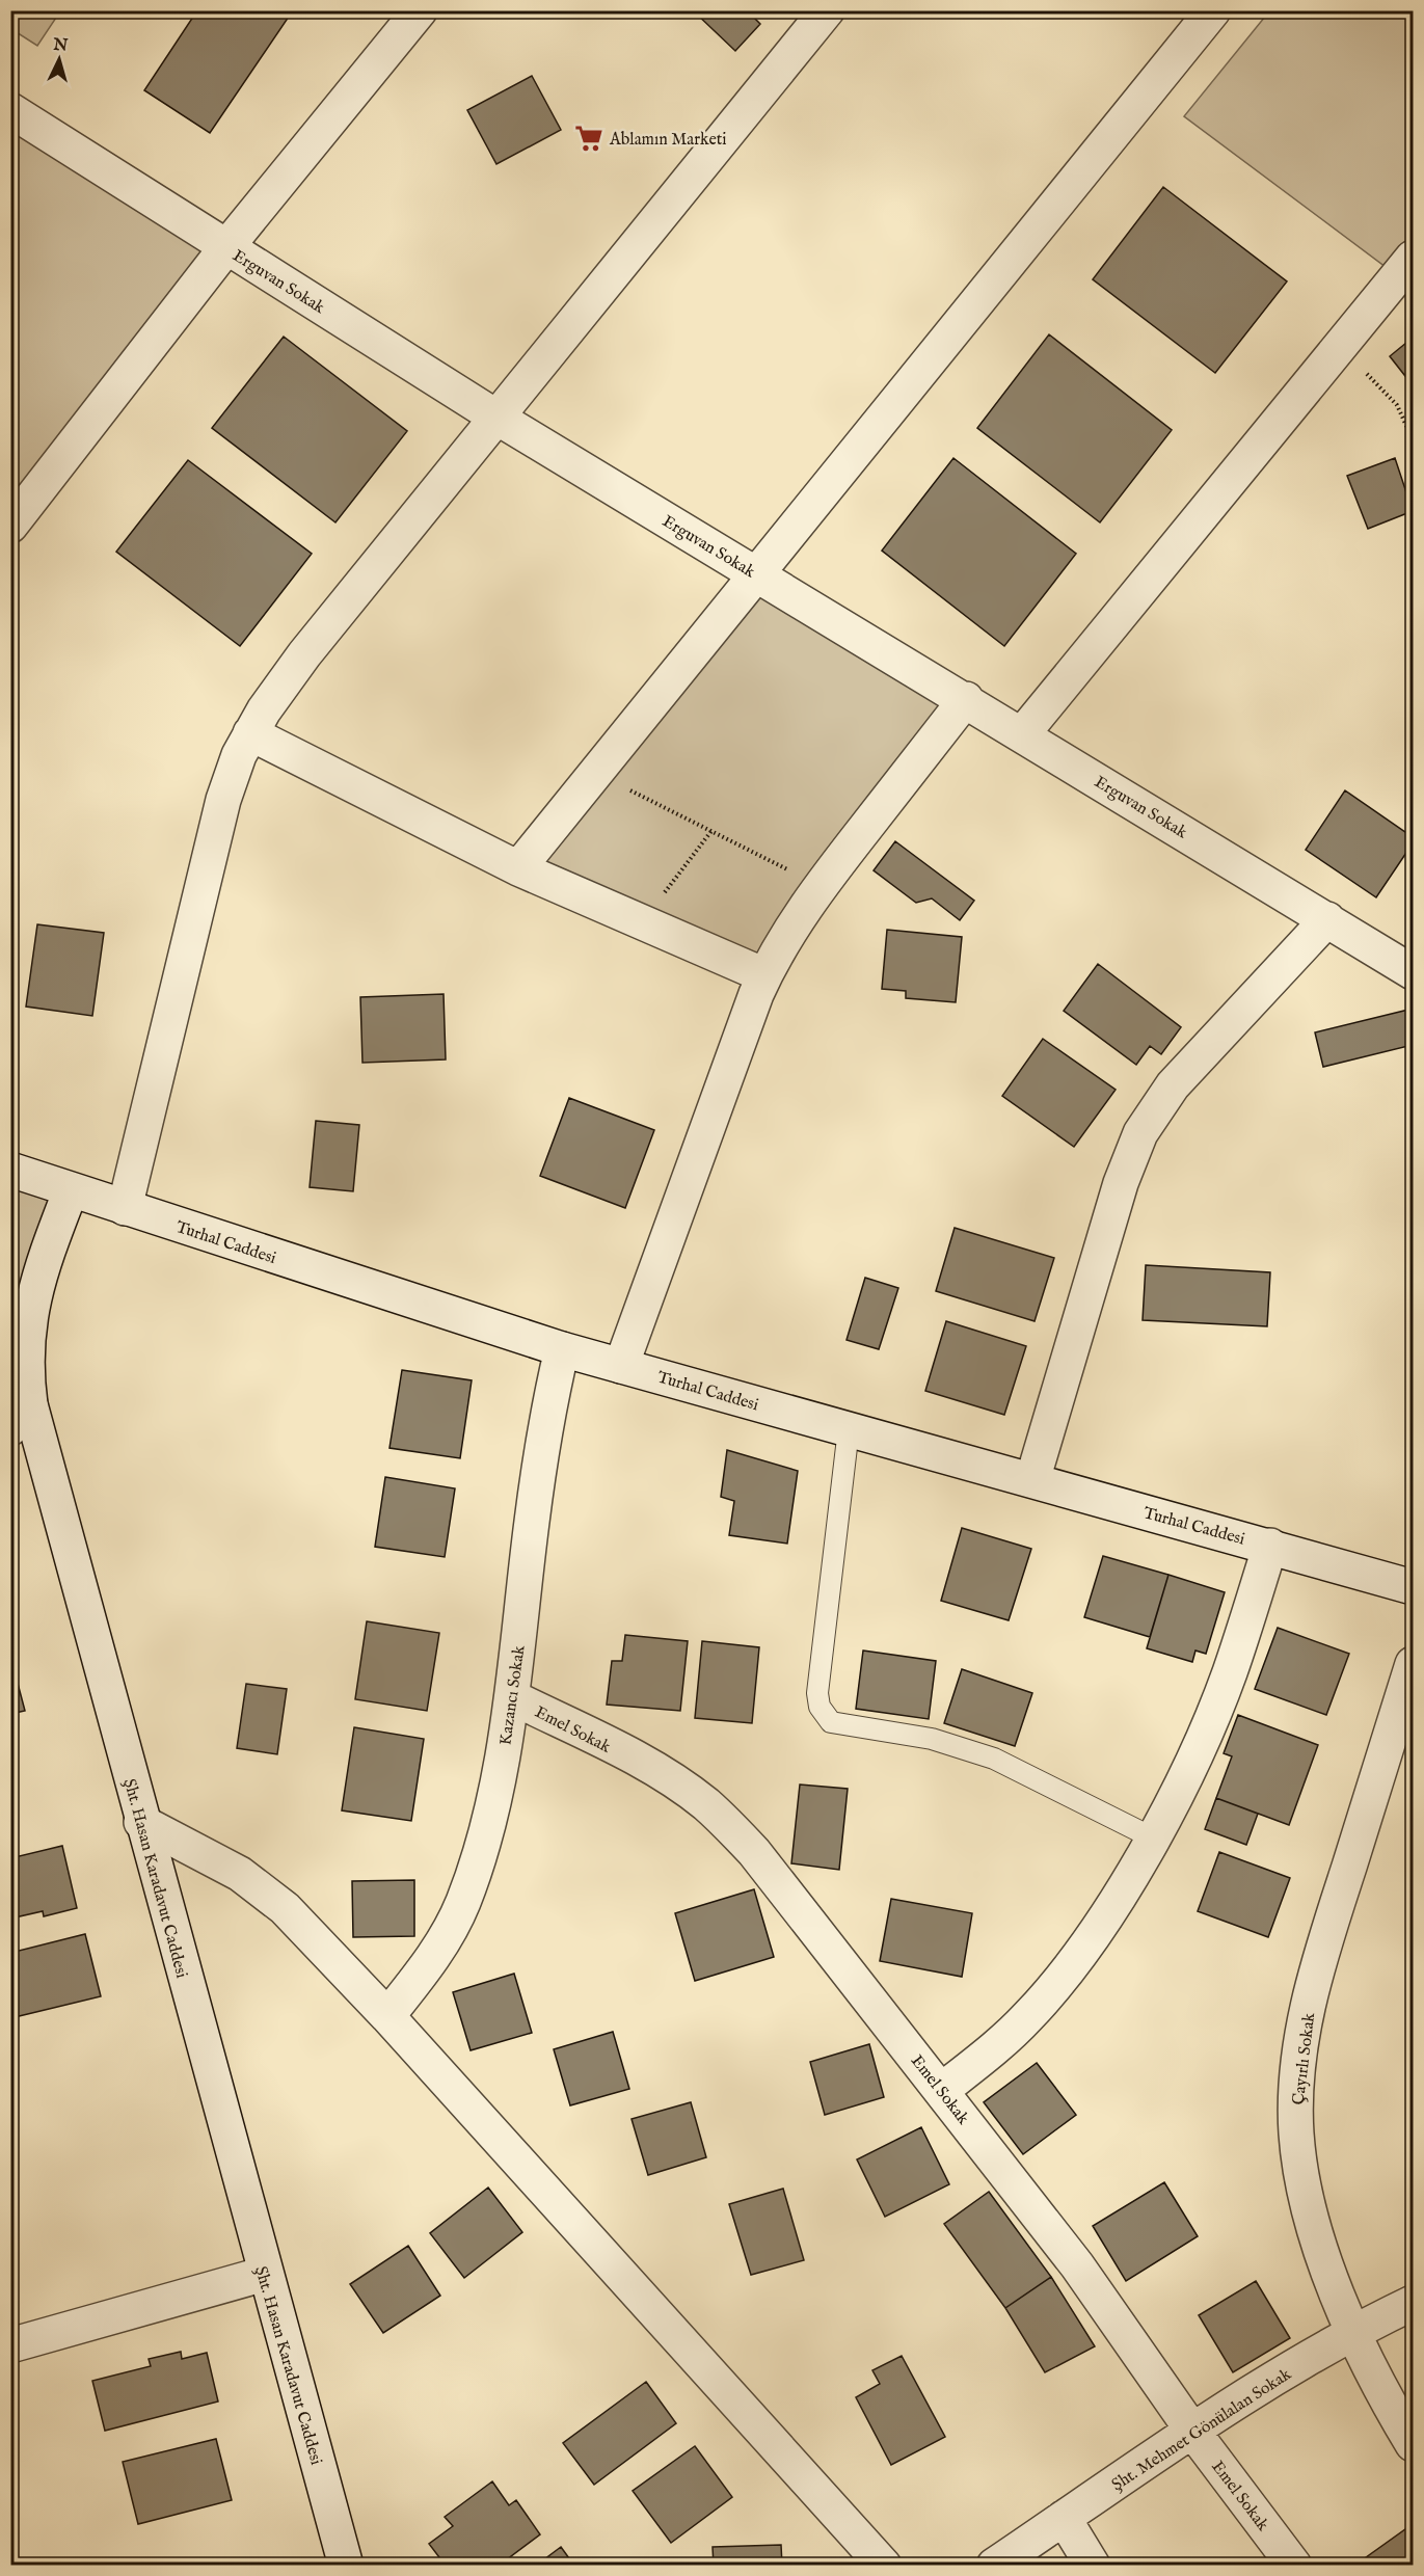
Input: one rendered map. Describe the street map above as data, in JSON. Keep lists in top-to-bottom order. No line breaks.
{"streets":{"street":["Erguvan Sokak","Turhal Caddesi","Kazancı Sokak","Emel Sokak","Şht. Hasan Karadavut Caddesi","Çayırlı Sokak","Şht. Mehmet Gönülalan Sokak"]},"crossings":[["Turhal Caddesi","Kazancı Sokak"],["Turhal Caddesi","Şht. Hasan Karadavut Caddesi"],["Kazancı Sokak","Emel Sokak"],["Emel Sokak","Şht. Mehmet Gönülalan Sokak"],["Çayırlı Sokak","Şht. Mehmet Gönülalan Sokak"]],"places":{"supermarket":["Ablamın Marketi"]},"north":"top"}
